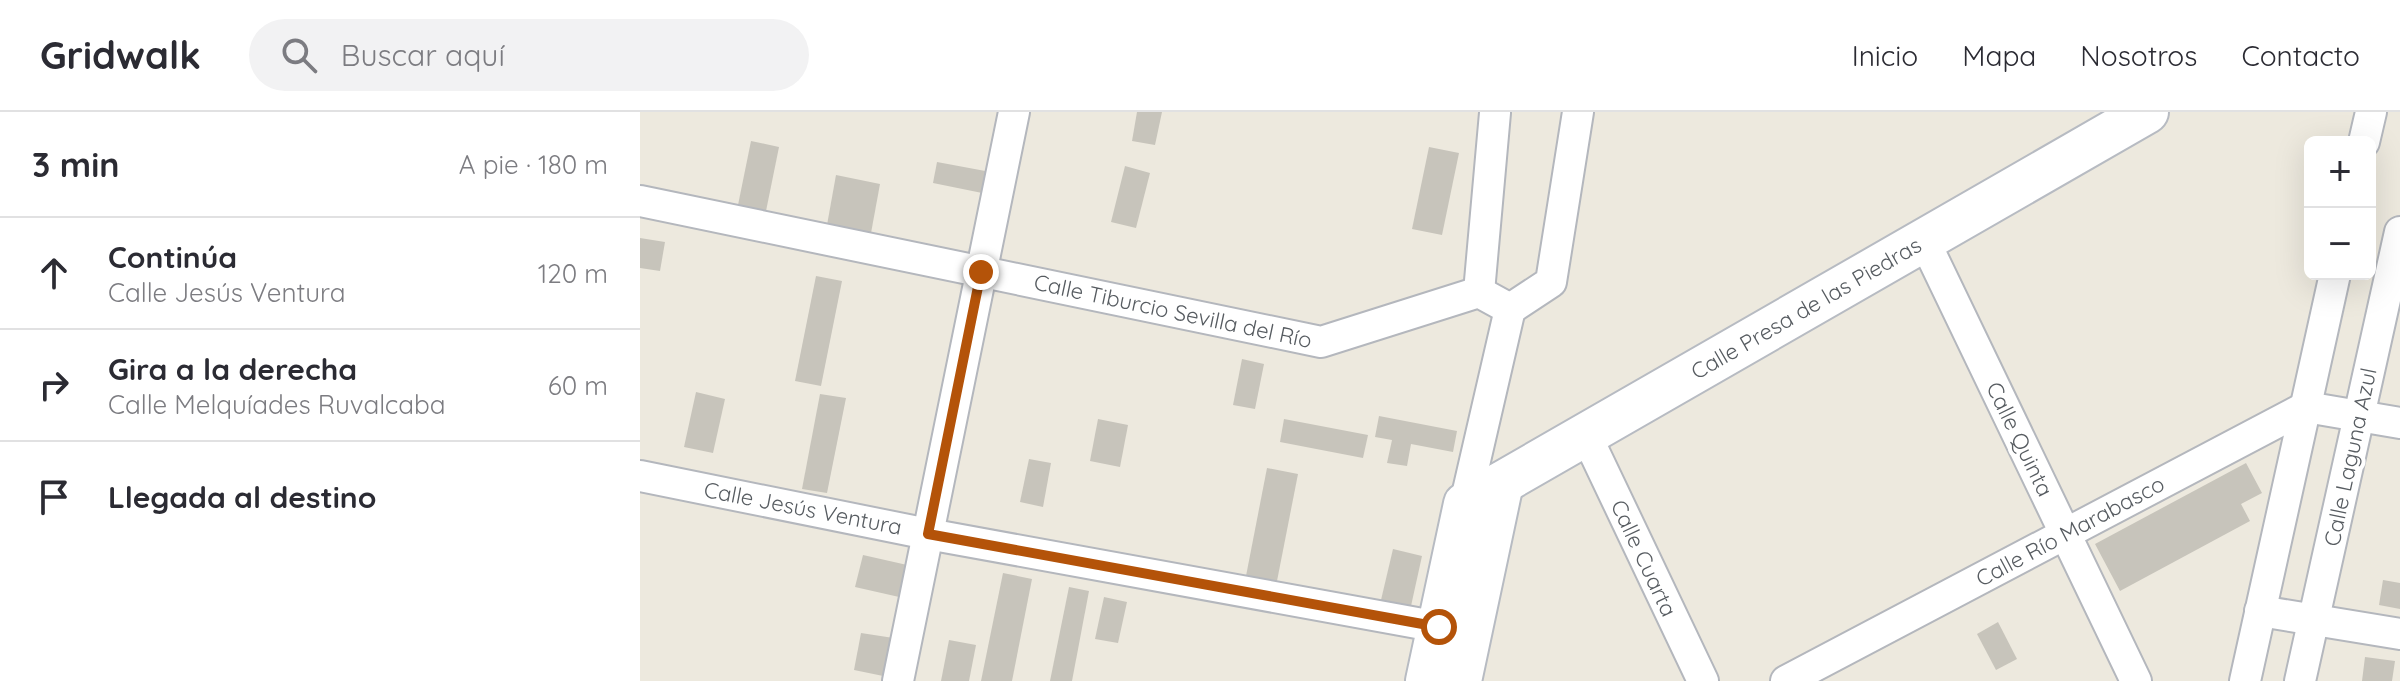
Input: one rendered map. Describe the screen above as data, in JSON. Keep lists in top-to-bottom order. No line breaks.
{"streets":{"street":["Calle Presa de las Piedras","Calle Tiburcio Sevilla del Río","Calle Quinta","Calle Laguna Azul","Calle Jesús Ventura","Calle Río Marabasco","Calle Cuarta"]},"crossings":[["Calle Presa de las Piedras","Calle Quinta"],["Calle Presa de las Piedras","Calle Cuarta"],["Calle Quinta","Calle Río Marabasco"]],"page":{"header":"Gridwalk","search":"Buscar aquí","nav":["Inicio","Mapa","Nosotros","Contacto"],"heading":["3 min","A pie · 180 m"],"map_buttons":["+","−"],"list":[["Continúa","Calle Jesús Ventura","120 m"],["Gira a la derecha","Calle Melquíades Ruvalcaba","60 m"],"Llegada al destino"]}}
